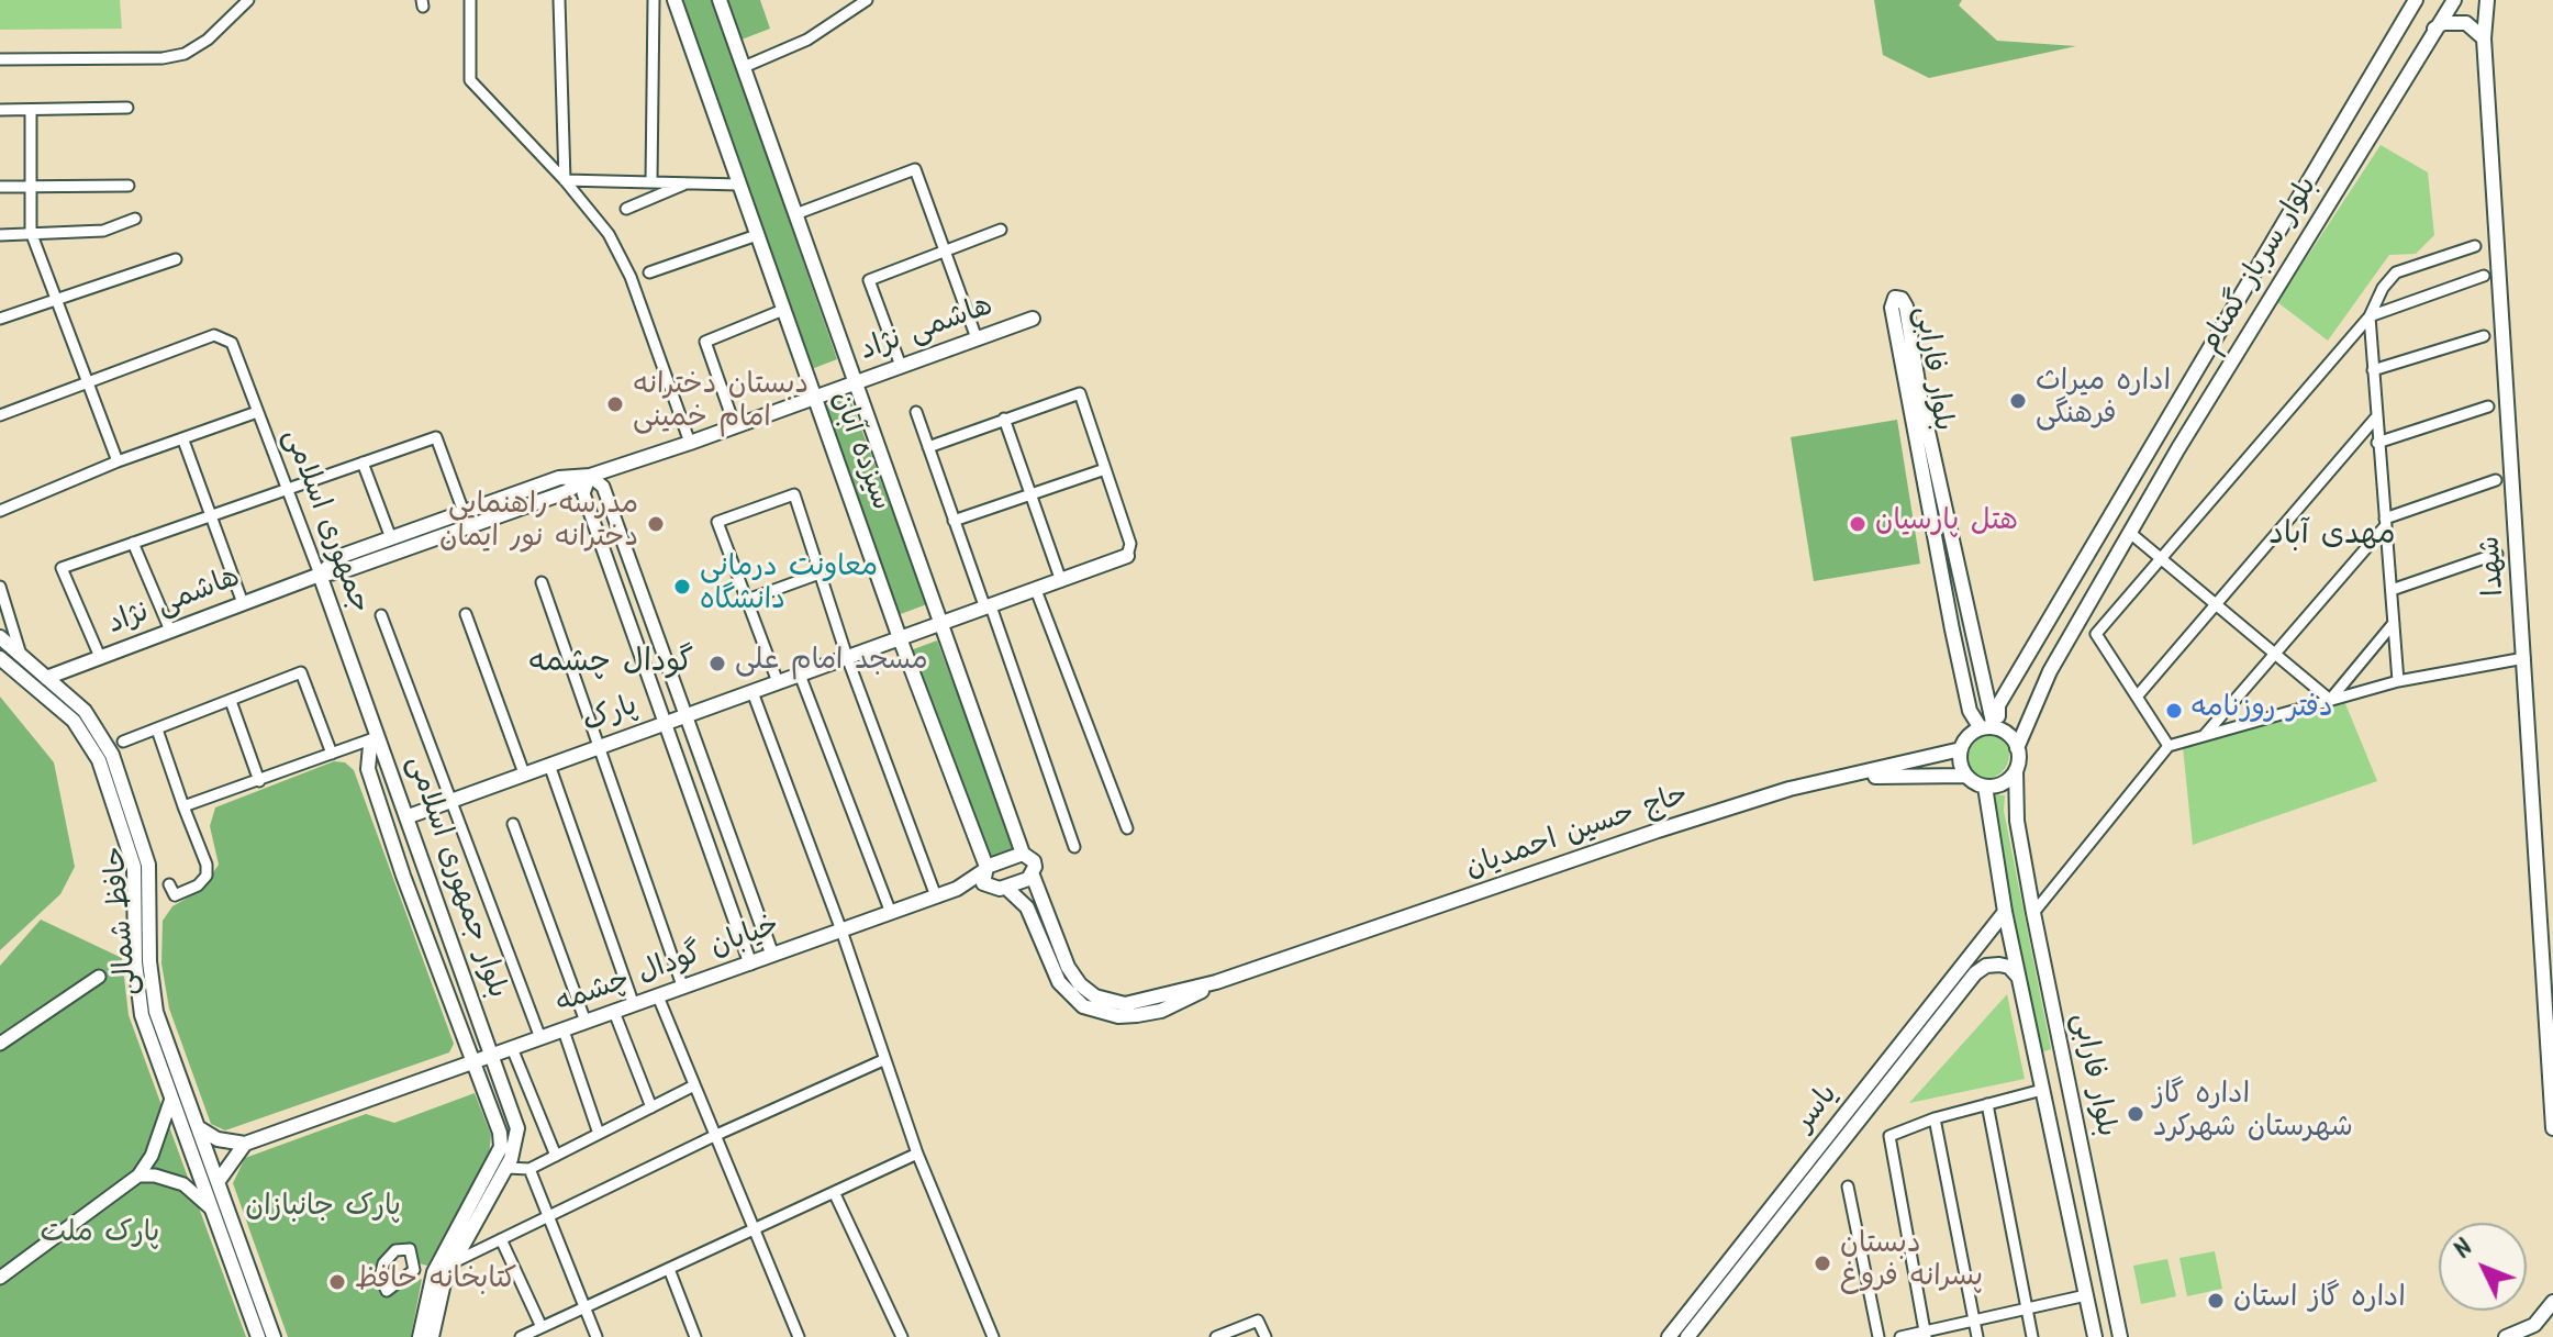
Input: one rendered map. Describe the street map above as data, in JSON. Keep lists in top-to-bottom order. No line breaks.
{"streets":{"main road":["بلوار سرباز گمنام","هاشمی نژاد","بلوار فارابی","سیزده آبان","جمهوری اسلامی","شهدا","پارک","حاج حسین احمدیان","بلوار جمهوری اسلامی","حافظ شمالی","خیابان گودال چشمه","یاسر"]},"crossings":[["بلوار سرباز گمنام","بلوار فارابی"],["بلوار سرباز گمنام","حاج حسین احمدیان"],["هاشمی نژاد","سیزده آبان"],["هاشمی نژاد","جمهوری اسلامی"],["هاشمی نژاد","حافظ شمالی"],["بلوار فارابی","حاج حسین احمدیان"],["بلوار فارابی","یاسر"],["سیزده آبان","پارک"],["سیزده آبان","حاج حسین احمدیان"],["جمهوری اسلامی","بلوار جمهوری اسلامی"],["پارک","بلوار جمهوری اسلامی"],["بلوار جمهوری اسلامی","خیابان گودال چشمه"]],"districts":["مهدی آباد","گودال چشمه"],"parks":["پارک جانبازان","پارک ملت"],"places":["اداره میراث فرهنگی","دبستان دخترانه امام خمینی","مدرسه راهنمایی دخترانه نور ایمان","هتل پارسیان","معاونت درمانی دانشگاه","مسجد امام علی","دفتر روزنامه","اداره گاز شهرستان شهرکرد","دبستان پسرانه فروغ","کتابخانه حافظ","اداره گاز استان"],"north":"top left"}
